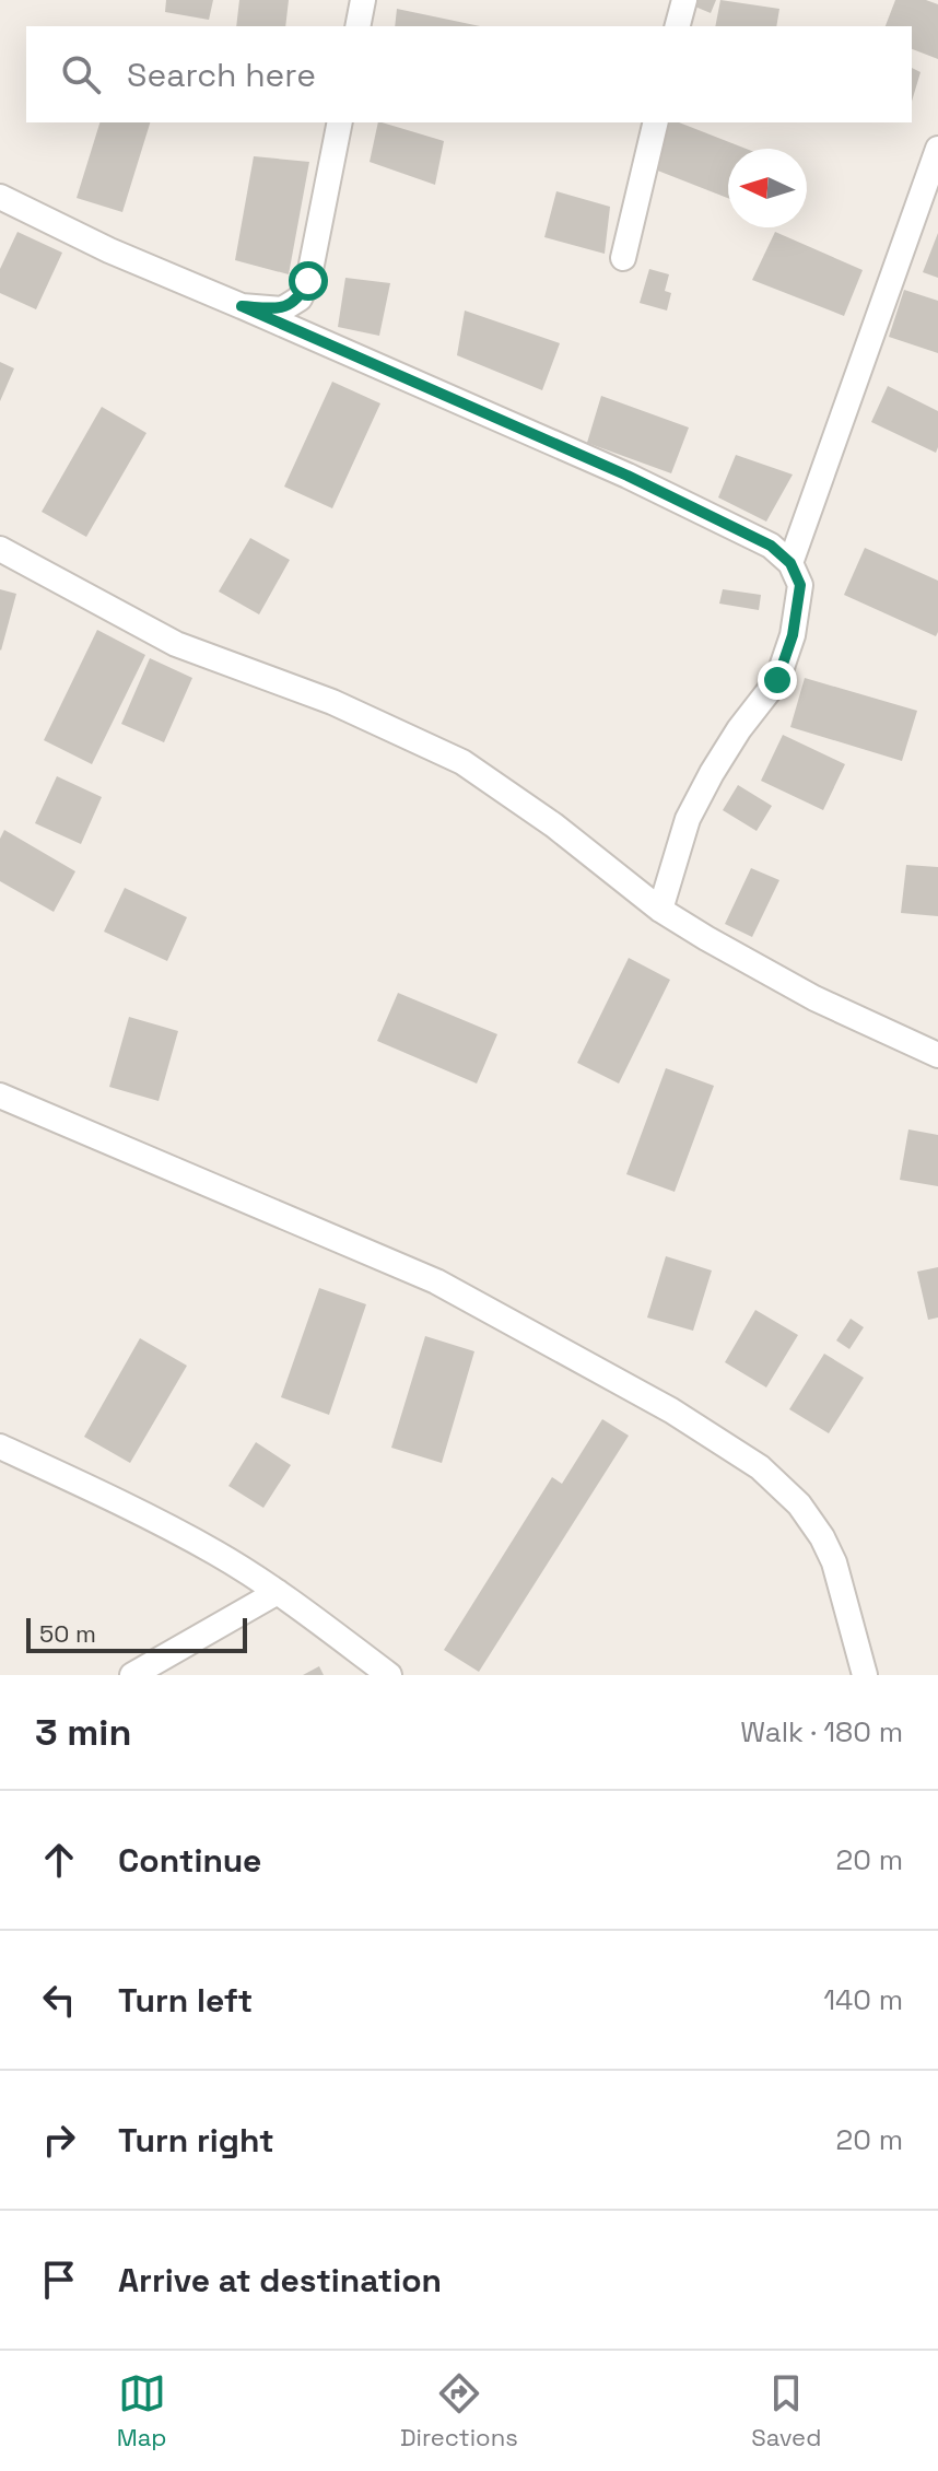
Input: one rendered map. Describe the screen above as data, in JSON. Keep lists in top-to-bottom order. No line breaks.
{"scale_bar":"50 m","north":"left","page":{"search":"Search here","scale":"50 m","heading":["3 min","Walk · 180 m"],"list":[["Continue","20 m"],["Turn left","140 m"],["Turn right","20 m"],"Arrive at destination"],"nav":["Map","Directions","Saved"]}}
